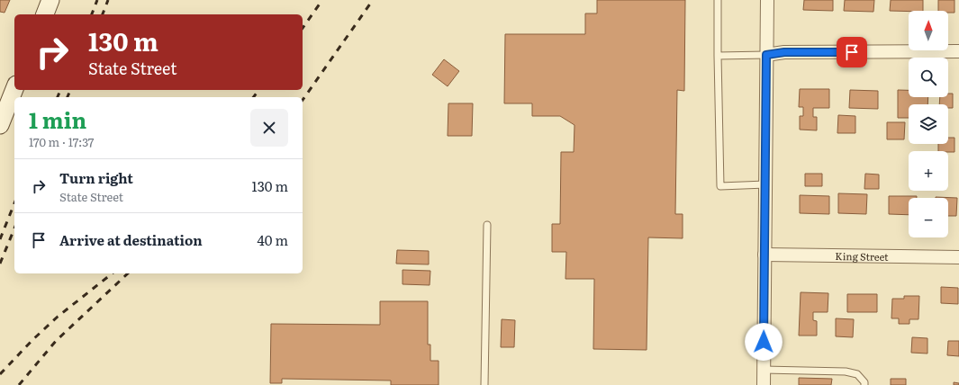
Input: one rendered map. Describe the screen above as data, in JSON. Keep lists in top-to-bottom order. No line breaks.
{"streets":{"street":["King Street"]},"north":"top","page":{"map_buttons":["+","−"],"turn":["130 m","State Street"],"heading":["1 min","170 m · 17:37"],"list":[{"name":"Turn right","note":"State Street","value":"130 m"},{"name":"Arrive at destination","value":"40 m"}]}}
